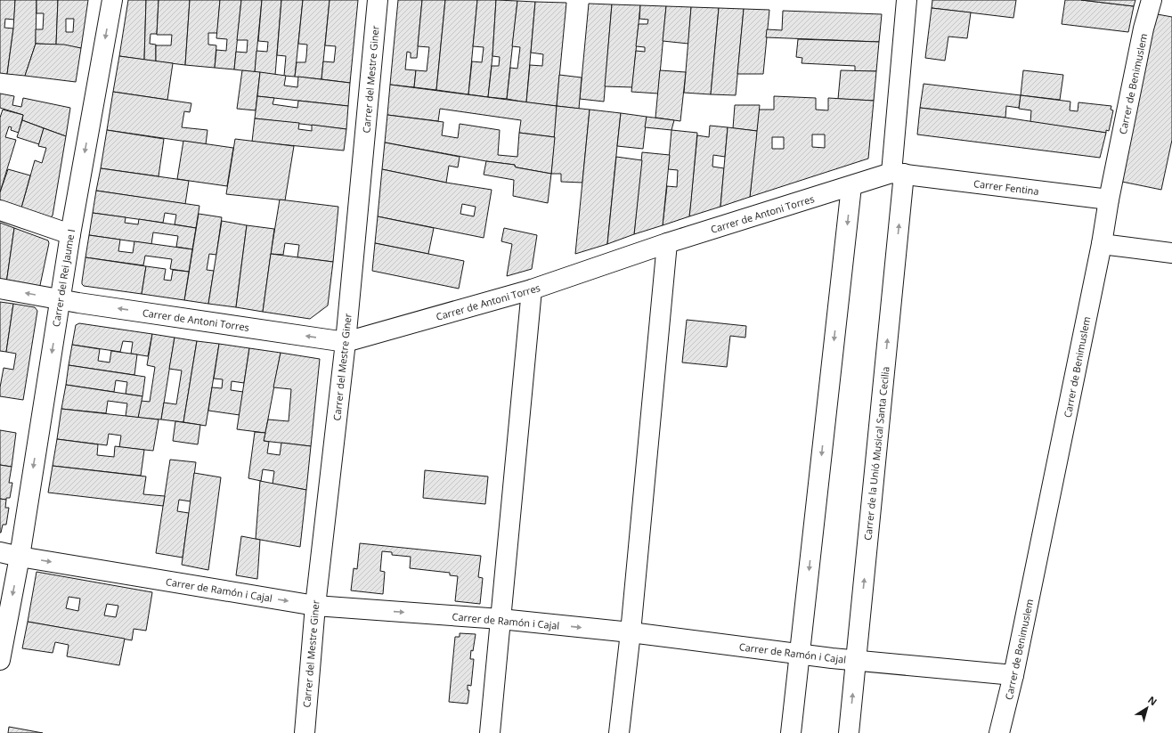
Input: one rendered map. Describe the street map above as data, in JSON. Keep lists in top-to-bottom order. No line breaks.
{"streets":{"street":["Carrer del Mestre Giner","Carrer de Benimuslem","Carrer Fentina","Carrer de Antoni Torres","Carrer del Rei Jaume I","Carrer de la Unió Musical Santa Cecilia","Carrer de Ramón i Cajal"]},"crossings":[["Carrer del Mestre Giner","Carrer de Antoni Torres"],["Carrer del Mestre Giner","Carrer de Ramón i Cajal"],["Carrer de Benimuslem","Carrer Fentina"],["Carrer de Benimuslem","Carrer de Ramón i Cajal"],["Carrer Fentina","Carrer de Antoni Torres"],["Carrer Fentina","Carrer de la Unió Musical Santa Cecilia"],["Carrer de Antoni Torres","Carrer del Rei Jaume I"],["Carrer de Antoni Torres","Carrer de la Unió Musical Santa Cecilia"],["Carrer del Rei Jaume I","Carrer de Ramón i Cajal"],["Carrer de la Unió Musical Santa Cecilia","Carrer de Ramón i Cajal"]],"one_way":["Carrer de Antoni Torres","Carrer del Rei Jaume I","Carrer de Ramón i Cajal"],"north":"top right"}
